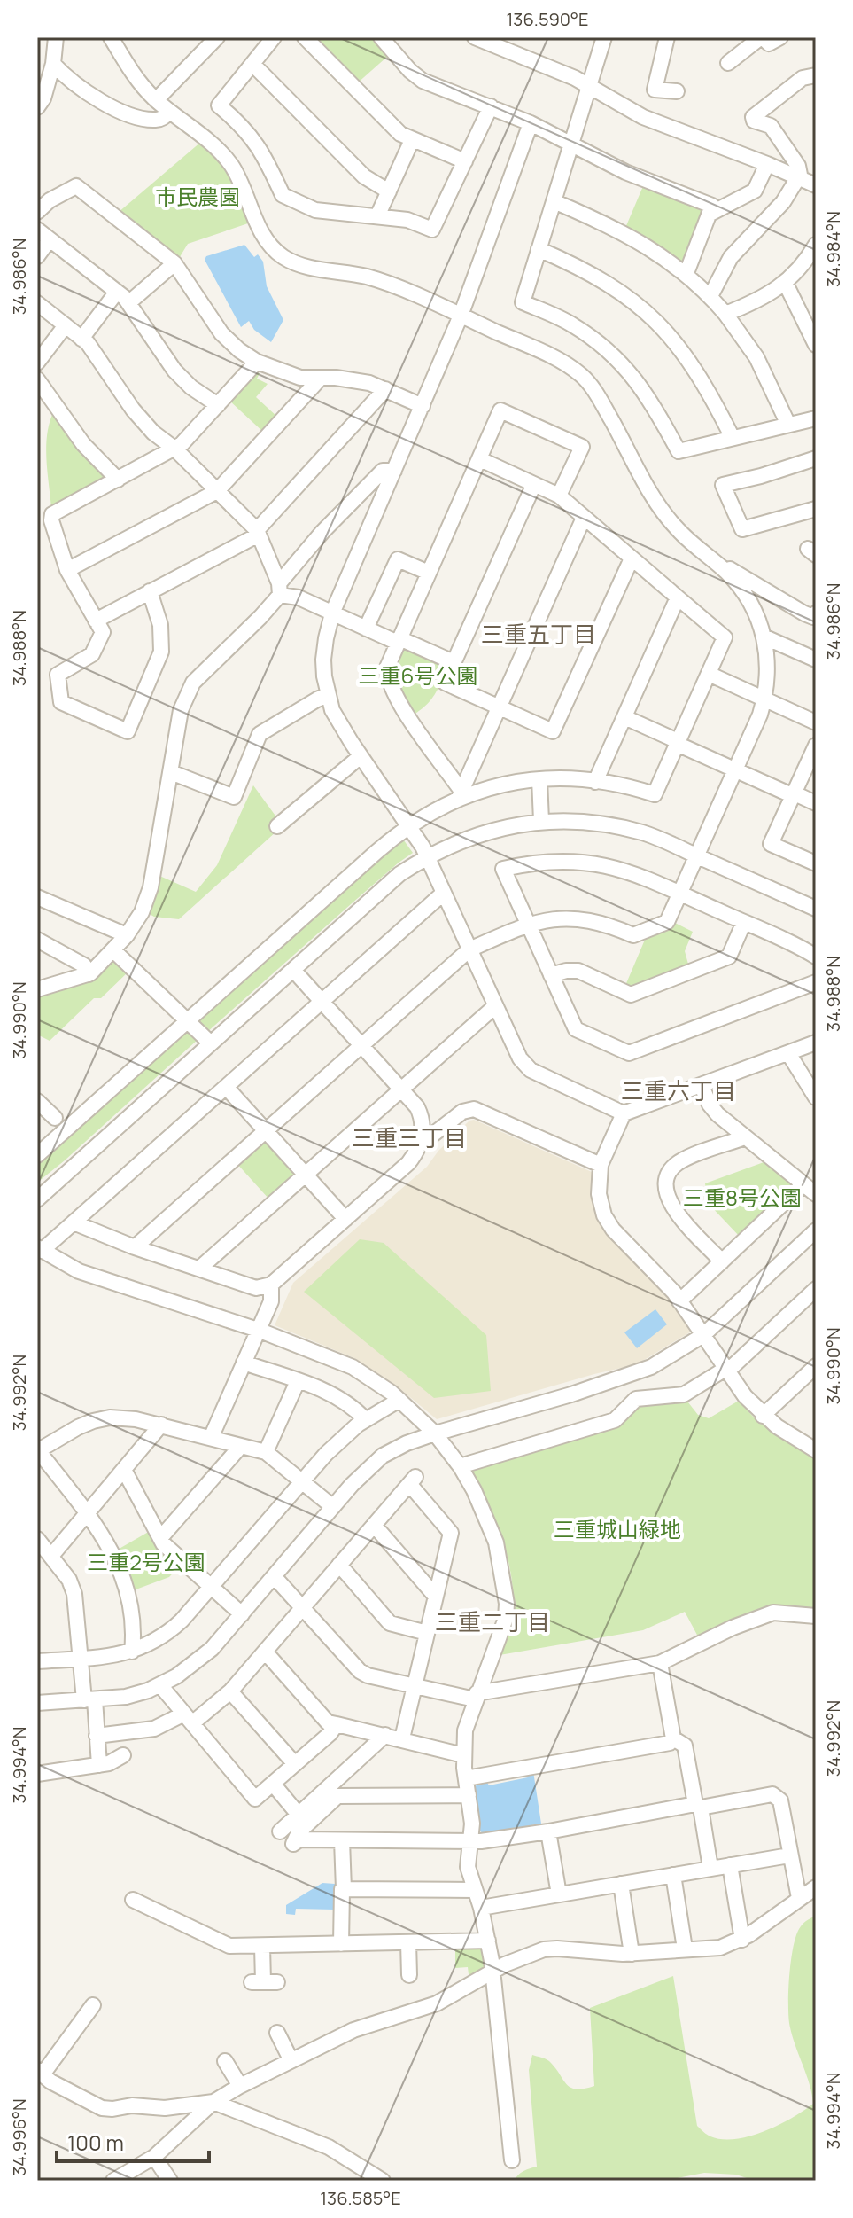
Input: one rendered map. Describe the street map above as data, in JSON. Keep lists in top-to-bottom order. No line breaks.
{"districts":["三重五丁目","三重六丁目","三重三丁目","三重二丁目"],"parks":["市民農園","三重6号公園","三重8号公園","三重城山緑地","三重2号公園"],"scale_bar":"100 m","coordinates":["136.590°E","34.984°N","34.986°N","34.988°N","34.990°N","34.992°N","34.994°N","34.996°N","136.585°E"]}
